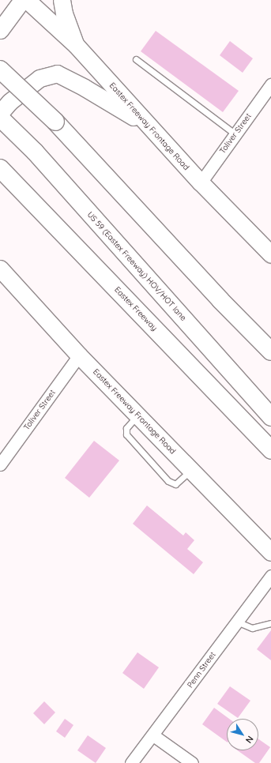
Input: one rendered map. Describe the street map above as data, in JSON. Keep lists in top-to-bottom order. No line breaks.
{"streets":{"highway":["US 59 (Eastex Freeway) HOV/HOT lane","Eastex Freeway"],"main road":["Eastex Freeway Frontage Road"],"street":["Toliver Street","Penn Street"]},"crossings":[["Eastex Freeway Frontage Road","Toliver Street"]],"north":"bottom right"}
